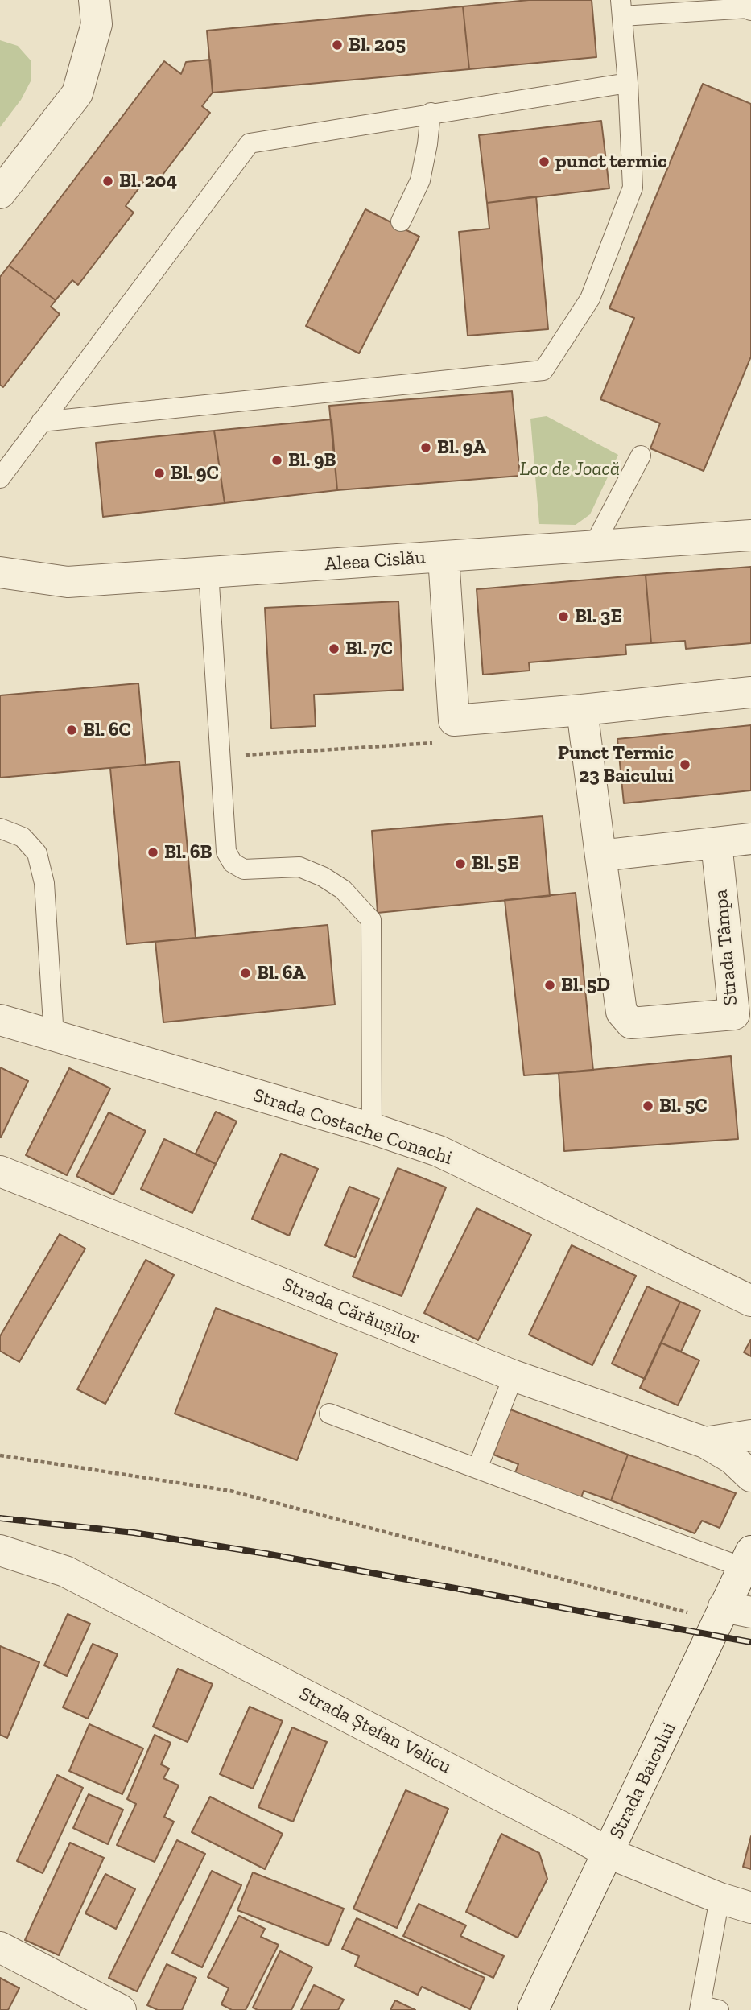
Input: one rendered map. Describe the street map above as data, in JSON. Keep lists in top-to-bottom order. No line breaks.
{"streets":{"street":["Aleea Cislău","Strada Tâmpa","Strada Costache Conachi","Strada Cărăușilor","Strada Ștefan Velicu","Strada Baicului"]},"crossings":[["Strada Ștefan Velicu","Strada Baicului"]],"parks":["Loc de Joacă"],"places":["Bl. 205","punct termic","Bl. 204","Bl. 9A","Bl. 9B","Bl. 9C","Bl. 3E","Bl. 7C","Bl. 6C","Punct Termic 23 Baicului","Bl. 6B","Bl. 5E","Bl. 6A","Bl. 5D","Bl. 5C"]}
